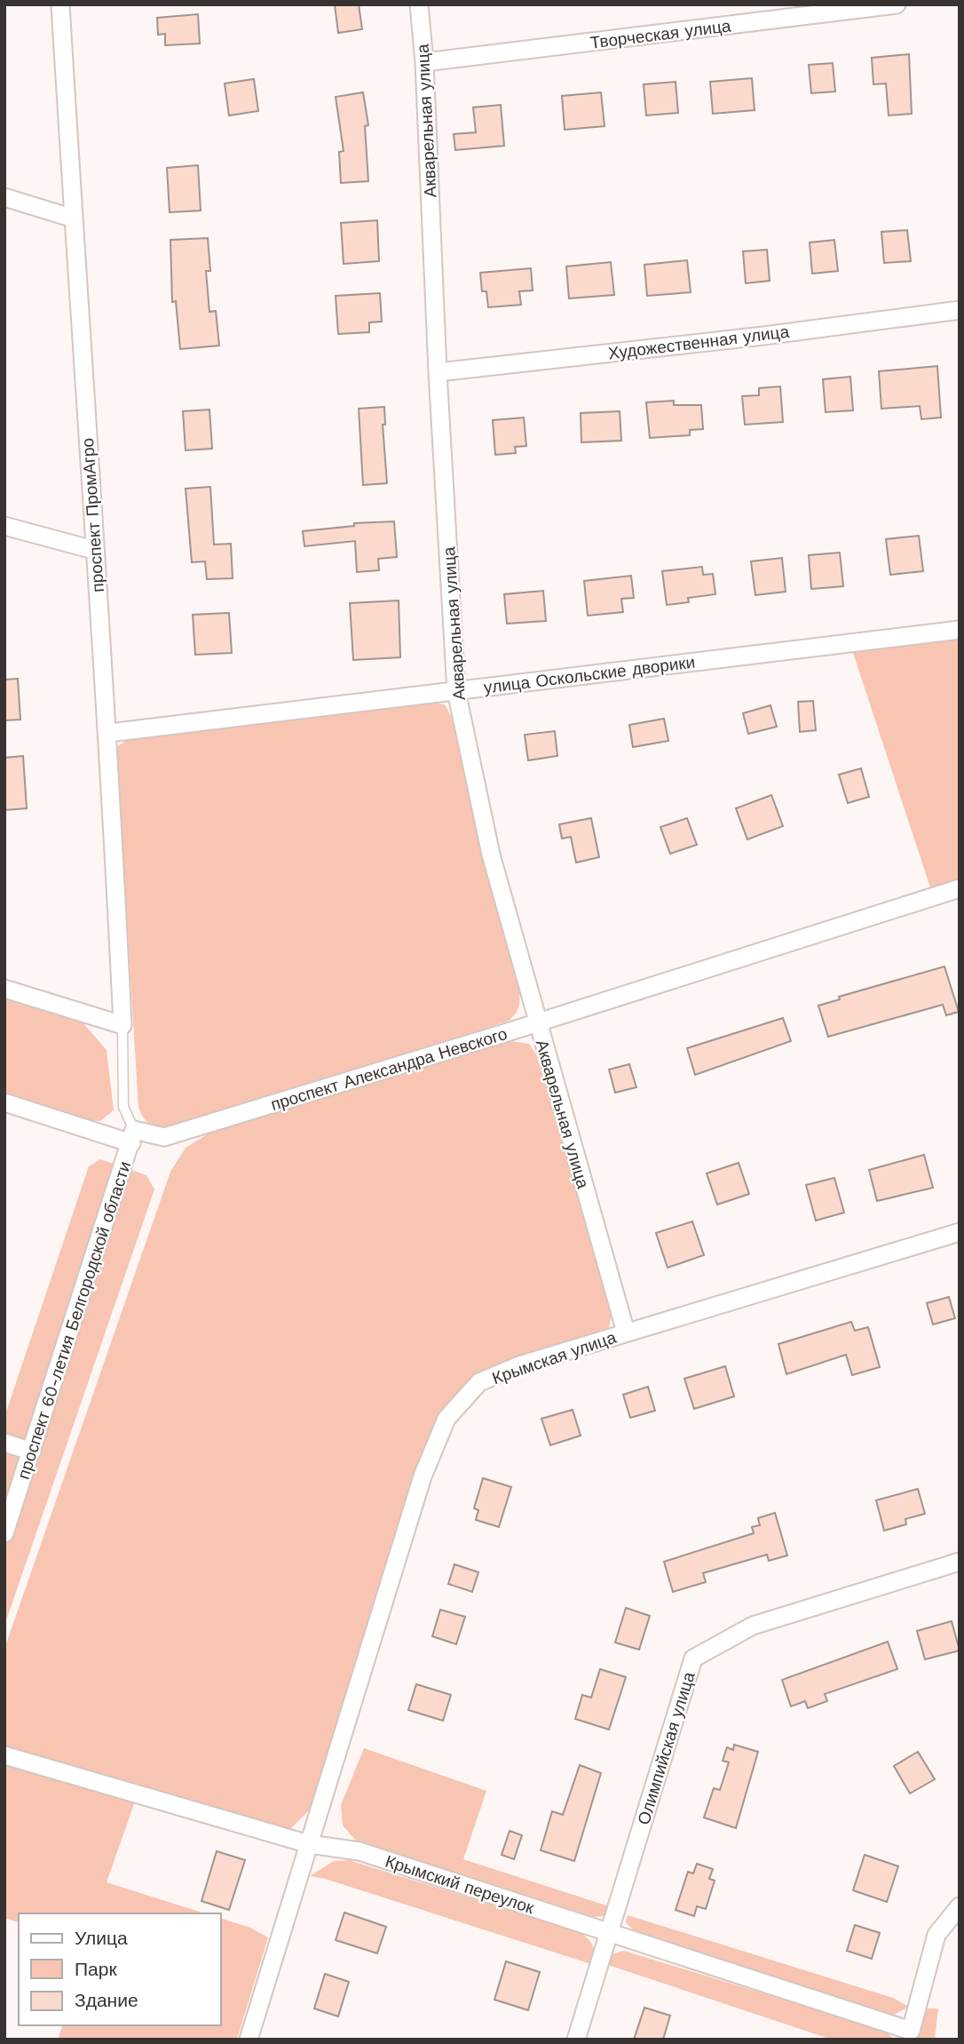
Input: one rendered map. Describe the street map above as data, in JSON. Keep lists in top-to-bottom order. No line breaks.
{"streets":{"street":["Творческая улица","Акварельная улица","Художественная улица","проспект ПромАгро","улица Оскольские дворики","проспект Александра Невского","проспект 60-летия Белгородской области","Крымская улица","Олимпийская улица","Крымский переулок"]},"crossings":[["Творческая улица","Акварельная улица"],["Акварельная улица","Художественная улица"],["Акварельная улица","улица Оскольские дворики"],["Акварельная улица","проспект Александра Невского"],["Акварельная улица","Крымская улица"],["проспект ПромАгро","улица Оскольские дворики"],["проспект Александра Невского","проспект 60-летия Белгородской области"],["Крымская улица","Крымский переулок"],["Олимпийская улица","Крымский переулок"]],"legend":["Улица","Парк","Здание"]}
